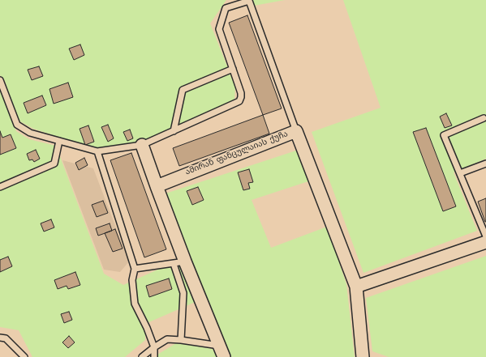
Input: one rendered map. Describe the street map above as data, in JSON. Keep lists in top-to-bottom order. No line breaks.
{"streets":{"street":["ამირან ფანცულაიას ქუჩა"]}}
